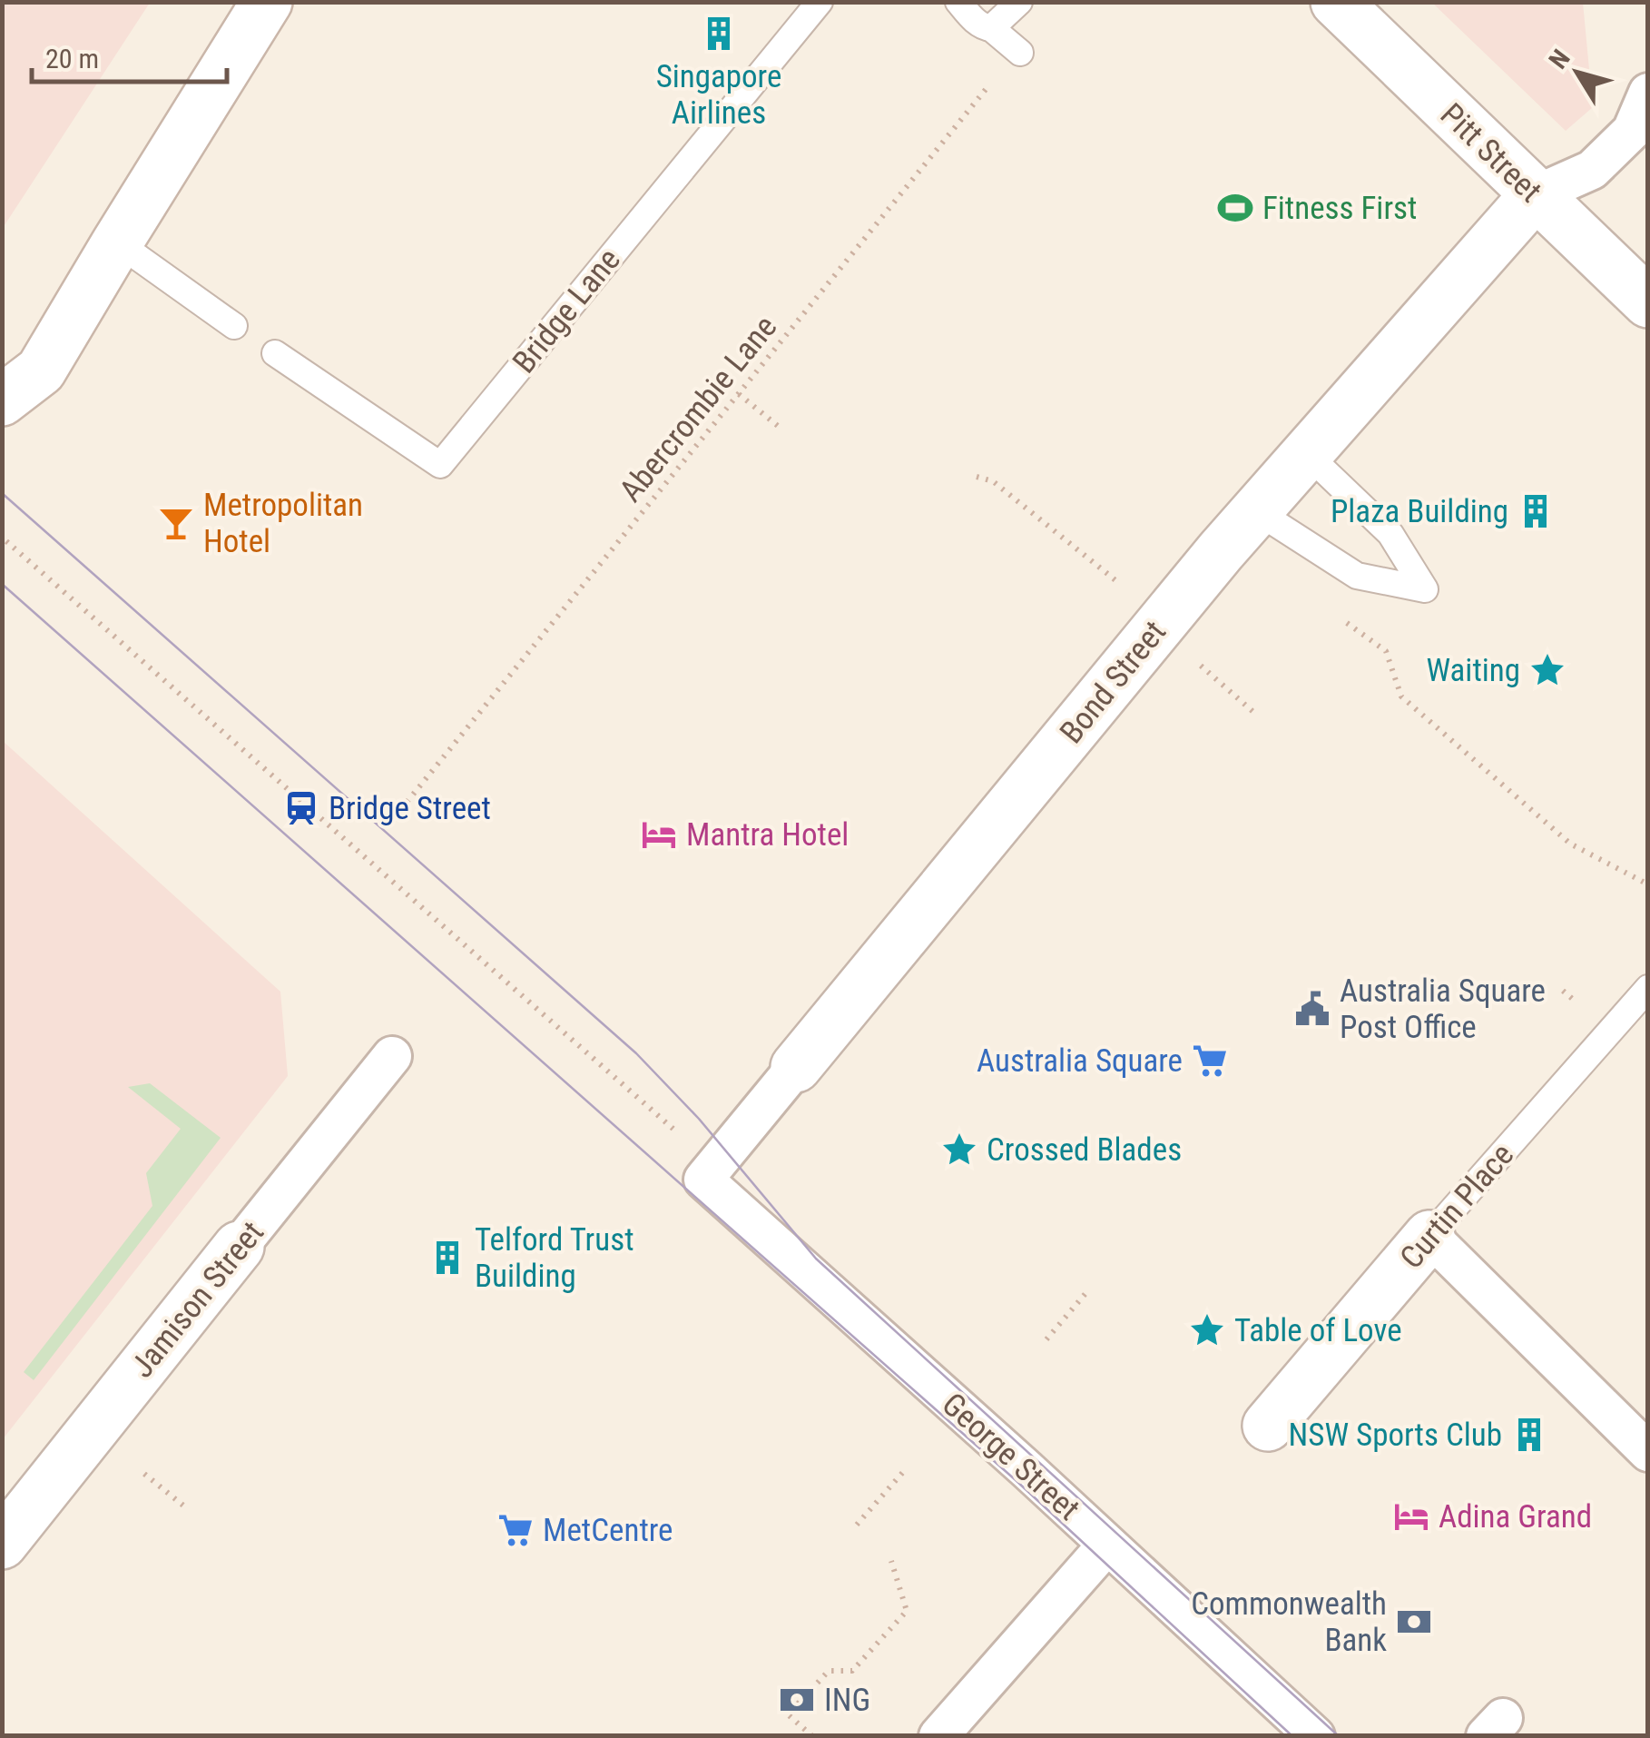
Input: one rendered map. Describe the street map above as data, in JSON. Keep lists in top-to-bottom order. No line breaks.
{"streets":{"street":["Pitt Street","Bond Street","Curtin Place","Jamison Street","George Street"],"lane":["Bridge Lane"],"path":["Abercrombie Lane"]},"crossings":[["Pitt Street","Bond Street"],["Bond Street","George Street"]],"places":{"building":["Singapore Airlines","Plaza Building","Telford Trust Building","NSW Sports Club"],"sports":["Fitness First"],"bar":["Metropolitan Hotel"],"place":["Waiting","Crossed Blades","Table of Love"],"station":["Bridge Street"],"hotel":["Mantra Hotel","Adina Grand"],"public building":["Australia Square Post Office"],"supermarket":["Australia Square","MetCentre"],"bank":["Commonwealth Bank","ING"]},"scale_bar":"20 m","north":"top left"}
